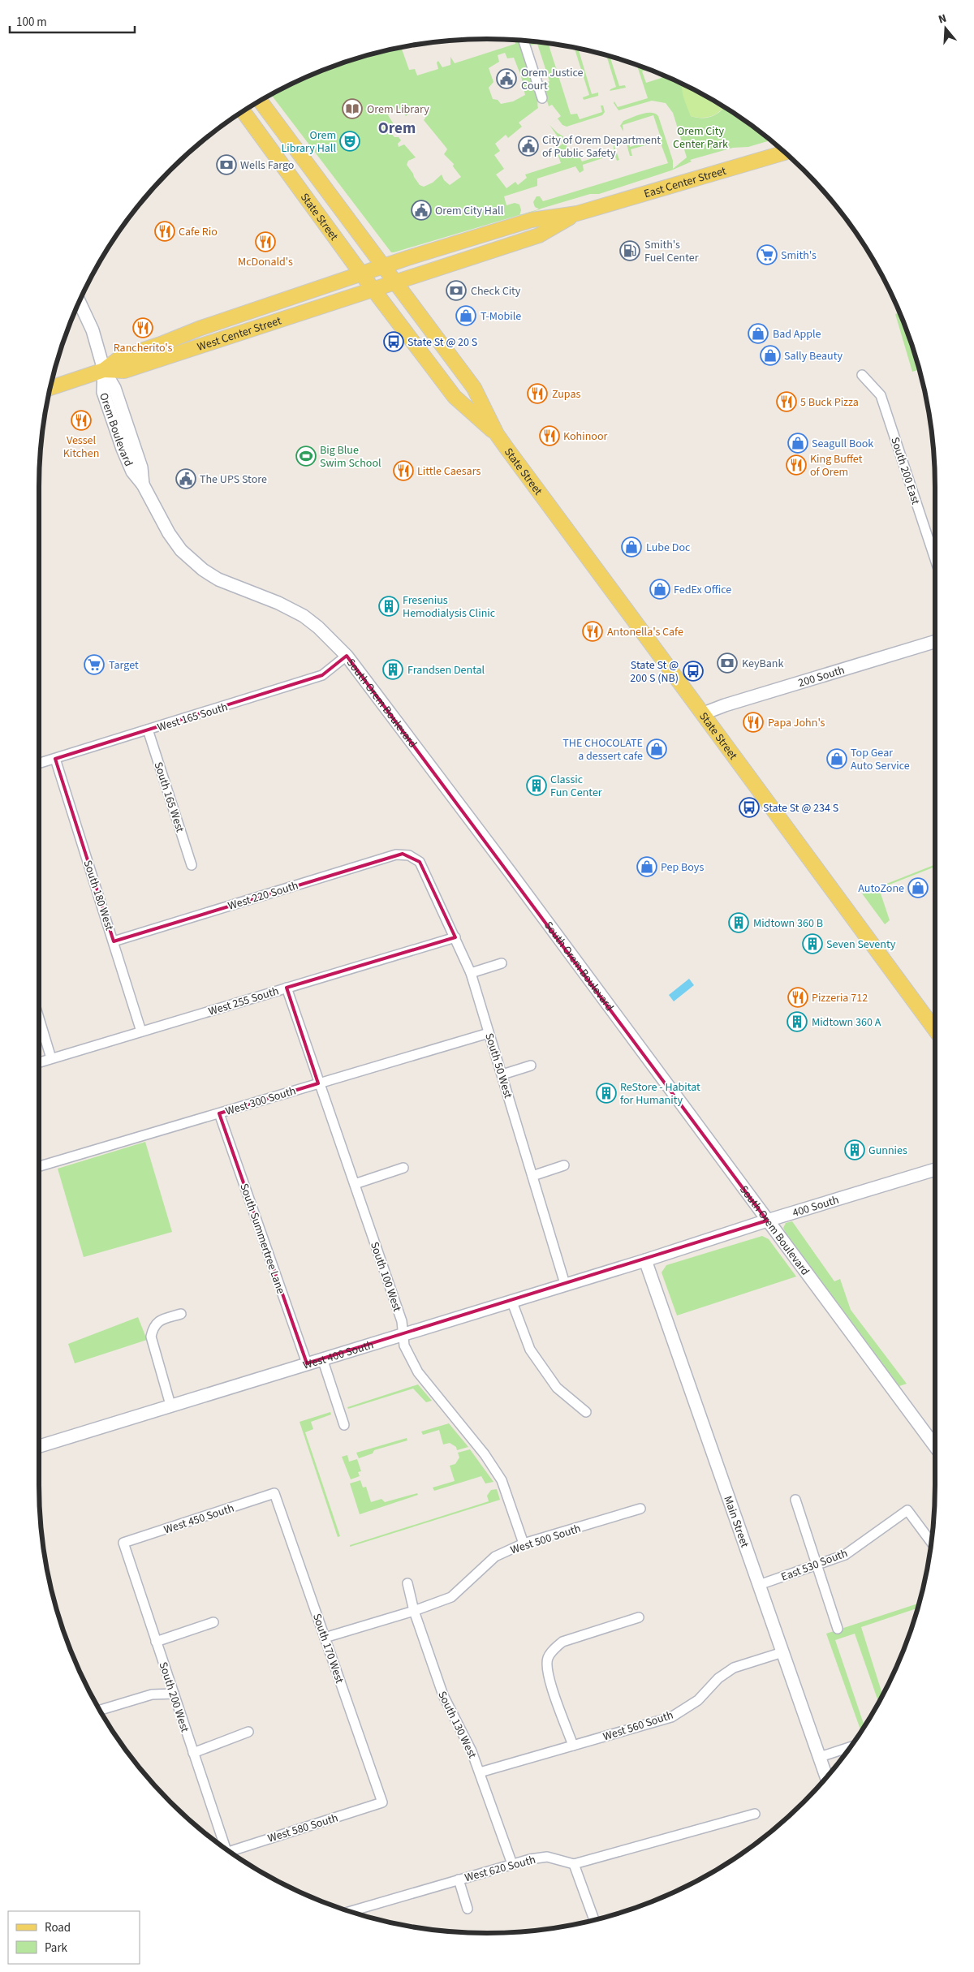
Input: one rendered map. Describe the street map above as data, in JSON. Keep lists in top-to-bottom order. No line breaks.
{"streets":{"main road":["East Center Street","State Street","West Center Street"],"street":["Orem Boulevard","South 200 East","200 South","South Orem Boulevard","West 165 South","South 165 West","South 180 West","West 220 South","West 255 South","South 50 West","West 300 South","400 South","South Summertree Lane","South 100 West","West 400 South","West 450 South","Main Street","West 500 South","East 530 South","South 170 West","South 200 West","South 130 West","West 560 South","West 580 South","West 620 South"]},"crossings":[["East Center Street","State Street"],["East Center Street","West Center Street"],["State Street","West Center Street"],["State Street","200 South"],["West Center Street","Orem Boulevard"],["Orem Boulevard","South Orem Boulevard"],["South Orem Boulevard","West 165 South"],["South Orem Boulevard","400 South"],["West 165 South","South 165 West"],["West 165 South","South 180 West"],["South 180 West","West 220 South"],["South 180 West","West 255 South"],["West 220 South","South 50 West"],["West 255 South","South 50 West"],["West 255 South","South 100 West"],["South 50 West","West 300 South"],["South 50 West","West 400 South"],["West 300 South","South Summertree Lane"],["West 300 South","South 100 West"],["400 South","West 400 South"],["400 South","Main Street"],["South Summertree Lane","West 400 South"],["South 100 West","West 400 South"],["South 100 West","West 500 South"],["West 400 South","Main Street"],["West 450 South","South 170 West"],["West 450 South","South 200 West"],["Main Street","East 530 South"],["Main Street","West 560 South"],["West 500 South","South 170 West"],["West 500 South","South 130 West"],["South 170 West","West 580 South"],["South 130 West","West 560 South"],["South 130 West","West 620 South"]],"districts":["Orem"],"parks":["Orem City Center Park"],"places":{"public building":["Orem Justice Court","City of Orem Department of Public Safety","Orem City Hall","The UPS Store"],"library":["Orem Library"],"theatre":["Orem Library Hall"],"bank":["Wells Fargo","Check City","KeyBank"],"restaurant":["Cafe Rio","McDonald's","Rancherito's","Zupas","5 Buck Pizza","Vessel Kitchen","Kohinoor","King Buffet of Orem","Little Caesars","Antonella's Cafe","Papa John's","Pizzeria 712"],"fuel station":["Smith's Fuel Center"],"supermarket":["Smith's","Target"],"shop":["T-Mobile","Bad Apple","Sally Beauty","Seagull Book","Lube Doc","FedEx Office","THE CHOCOLATE a dessert cafe","Top Gear Auto Service","Pep Boys","AutoZone"],"bus stop":["State St @ 20 S","State St @ 200 S (NB)","State St @ 234 S"],"sports":["Big Blue Swim School"],"building":["Fresenius Hemodialysis Clinic","Frandsen Dental","Classic Fun Center","Midtown 360 B","Seven Seventy","Midtown 360 A","ReStore - Habitat for Humanity","Gunnies"]},"legend":["Road","Park"],"scale_bar":"100 m","north":"top"}
